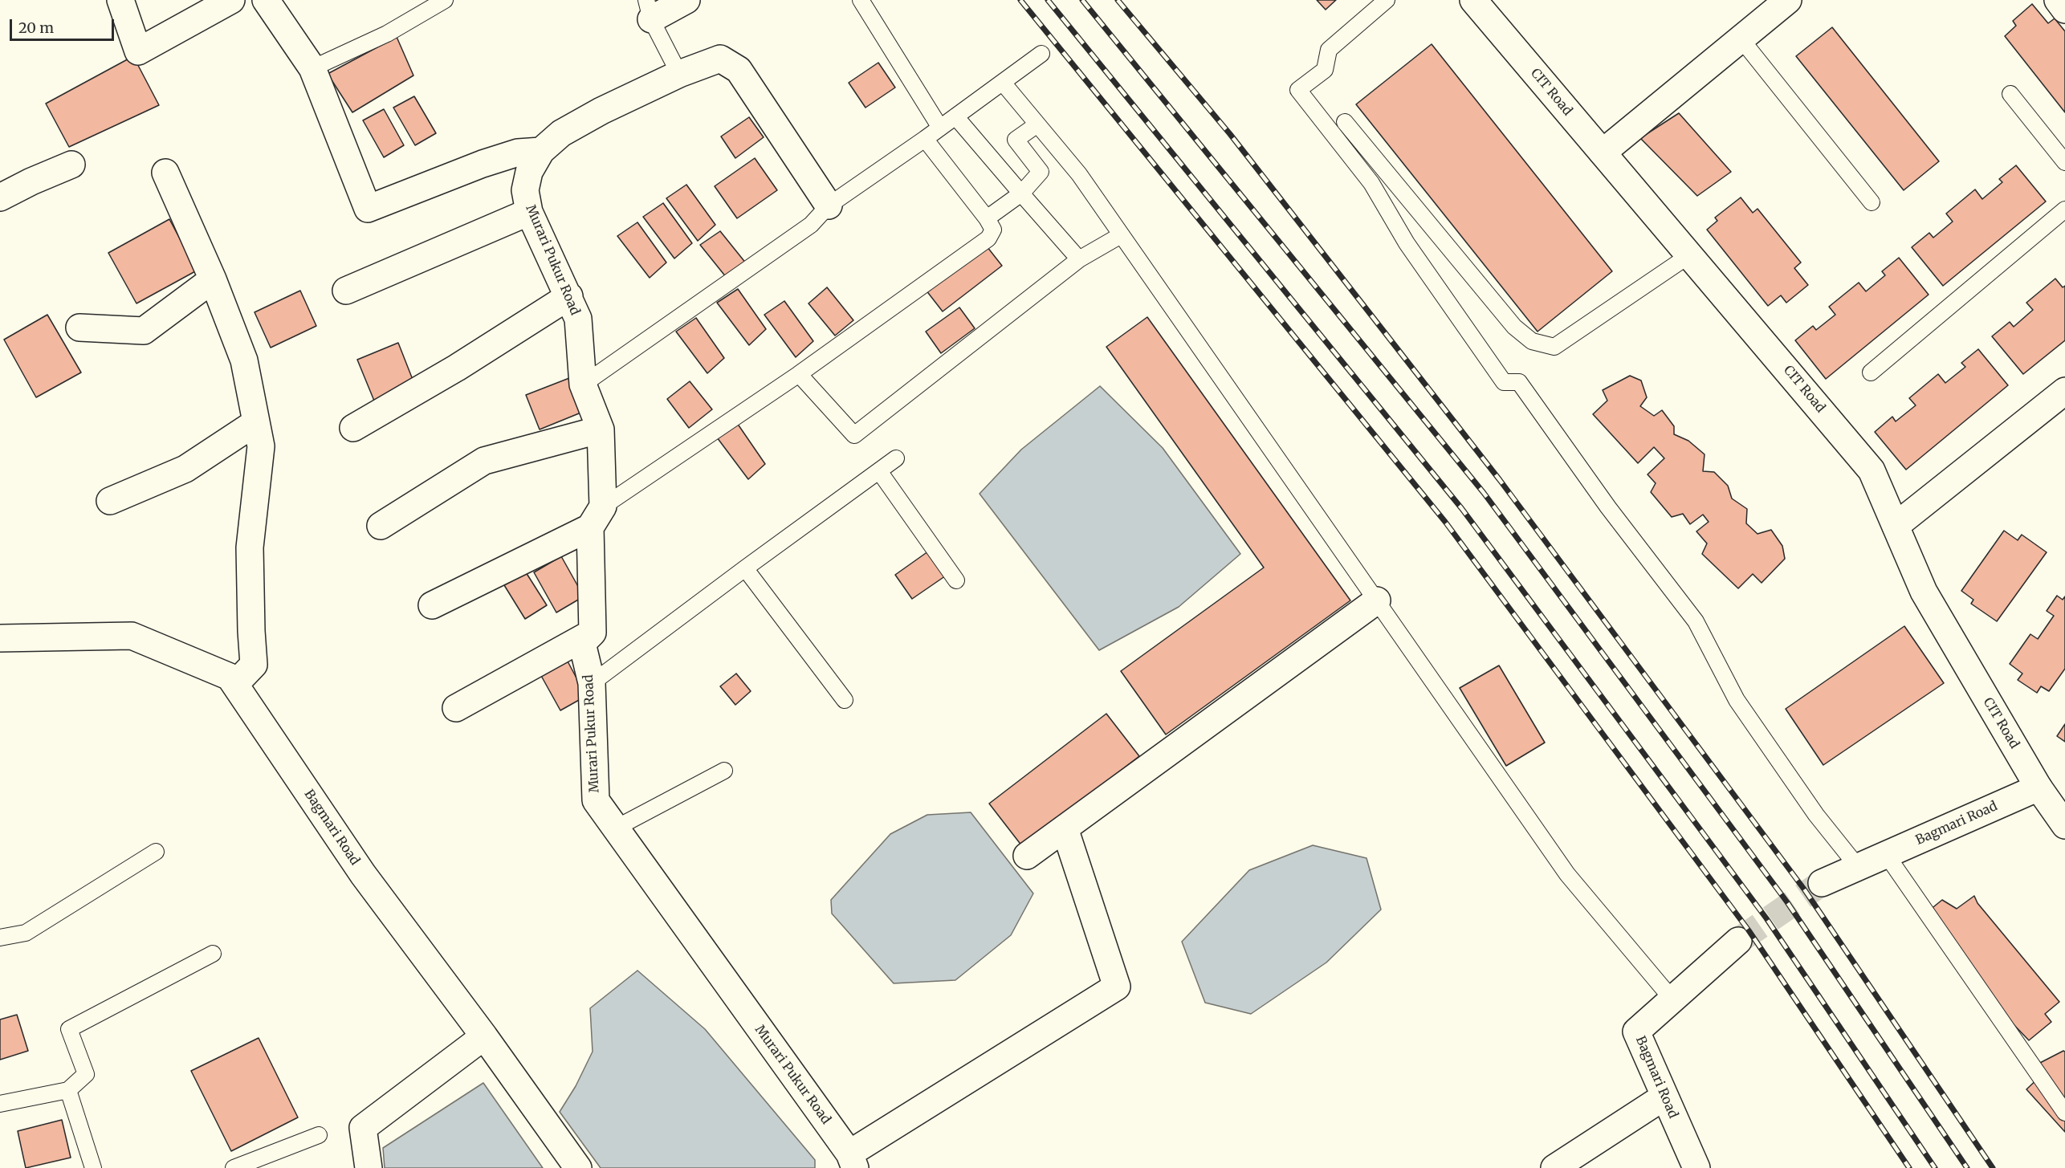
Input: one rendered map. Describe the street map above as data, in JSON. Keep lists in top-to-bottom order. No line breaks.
{"streets":{"street":["CIT Road","Murari Pukur Road","Bagmari Road"]},"crossings":[["CIT Road","Bagmari Road"]],"scale_bar":"20 m"}
